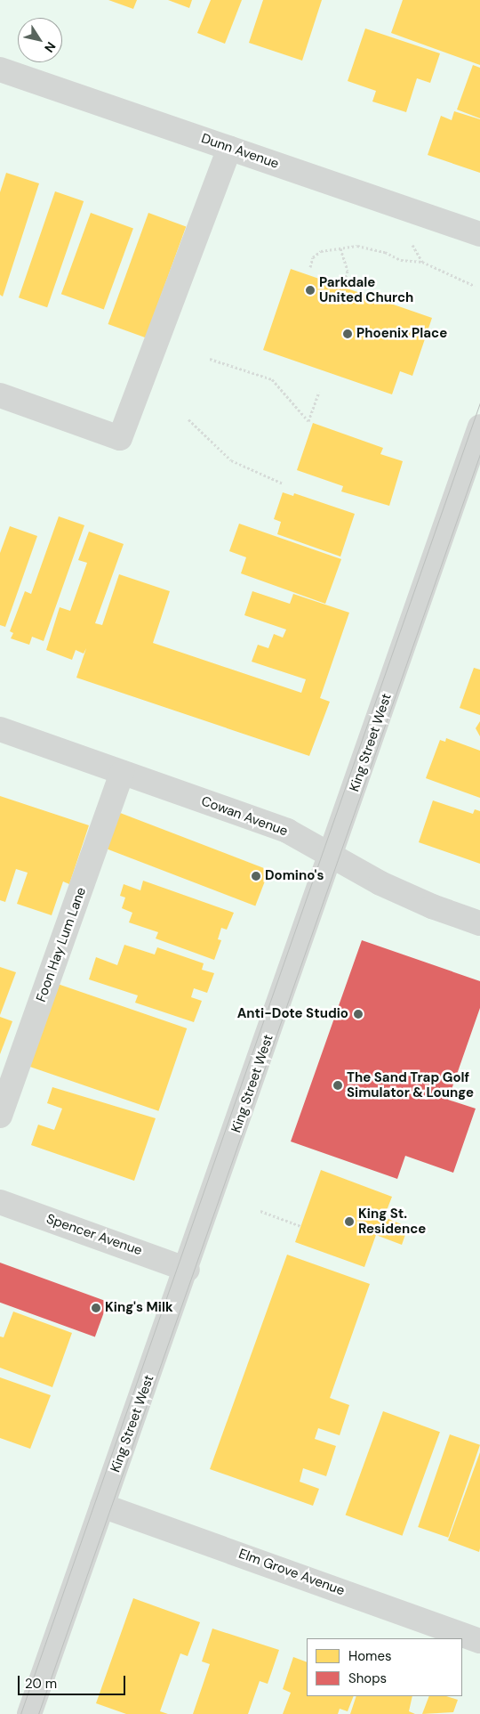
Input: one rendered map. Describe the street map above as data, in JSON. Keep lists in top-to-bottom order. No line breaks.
{"streets":{"street":["Dunn Avenue","King Street West","Cowan Avenue","Foon Hay Lum Lane","Spencer Avenue","Elm Grove Avenue"]},"crossings":[["King Street West","Cowan Avenue"],["King Street West","Spencer Avenue"],["King Street West","Elm Grove Avenue"],["Cowan Avenue","Foon Hay Lum Lane"]],"places":["Parkdale United Church","Phoenix Place","Domino's","Anti-Dote Studio","The Sand Trap Golf Simulator & Lounge","King St. Residence","King's Milk"],"legend":["Homes","Shops"],"scale_bar":"20 m","north":"bottom right"}
